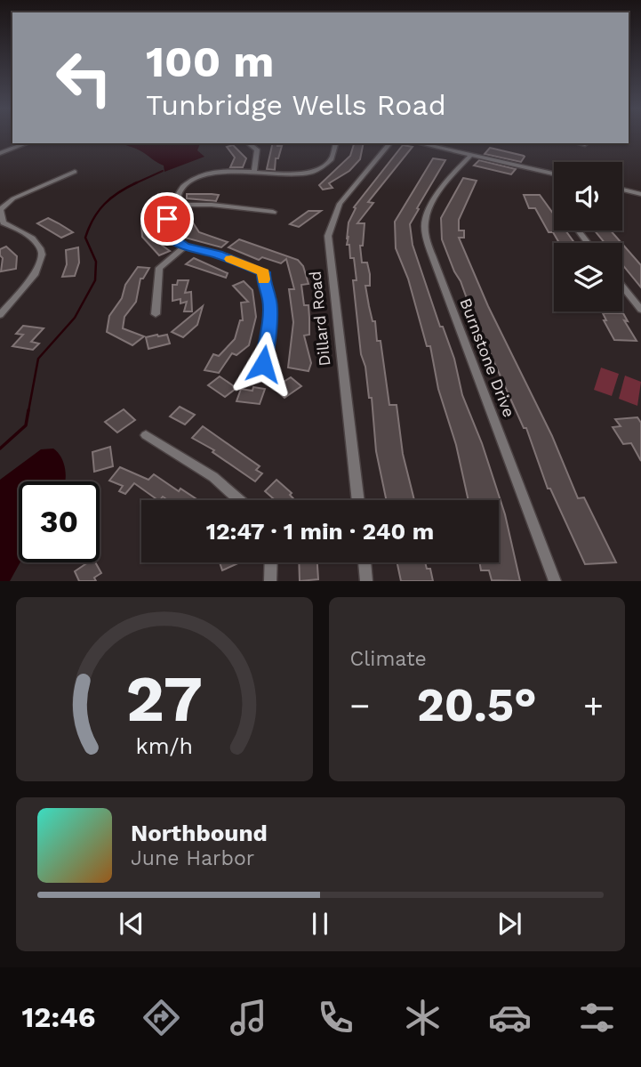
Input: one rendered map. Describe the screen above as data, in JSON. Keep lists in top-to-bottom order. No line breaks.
{"streets":{"street":["Dillard Road","Burnstone Drive"]},"page":{"turn":["100 m","Tunbridge Wells Road"],"limit":"30","trip":"12:47 · 1 min · 240 m","tile":"Climate","heat":["−","20.5°","+"],"song":["Northbound","June Harbor"],"tabs":"12:46","gauge":["27","km/h"]}}
